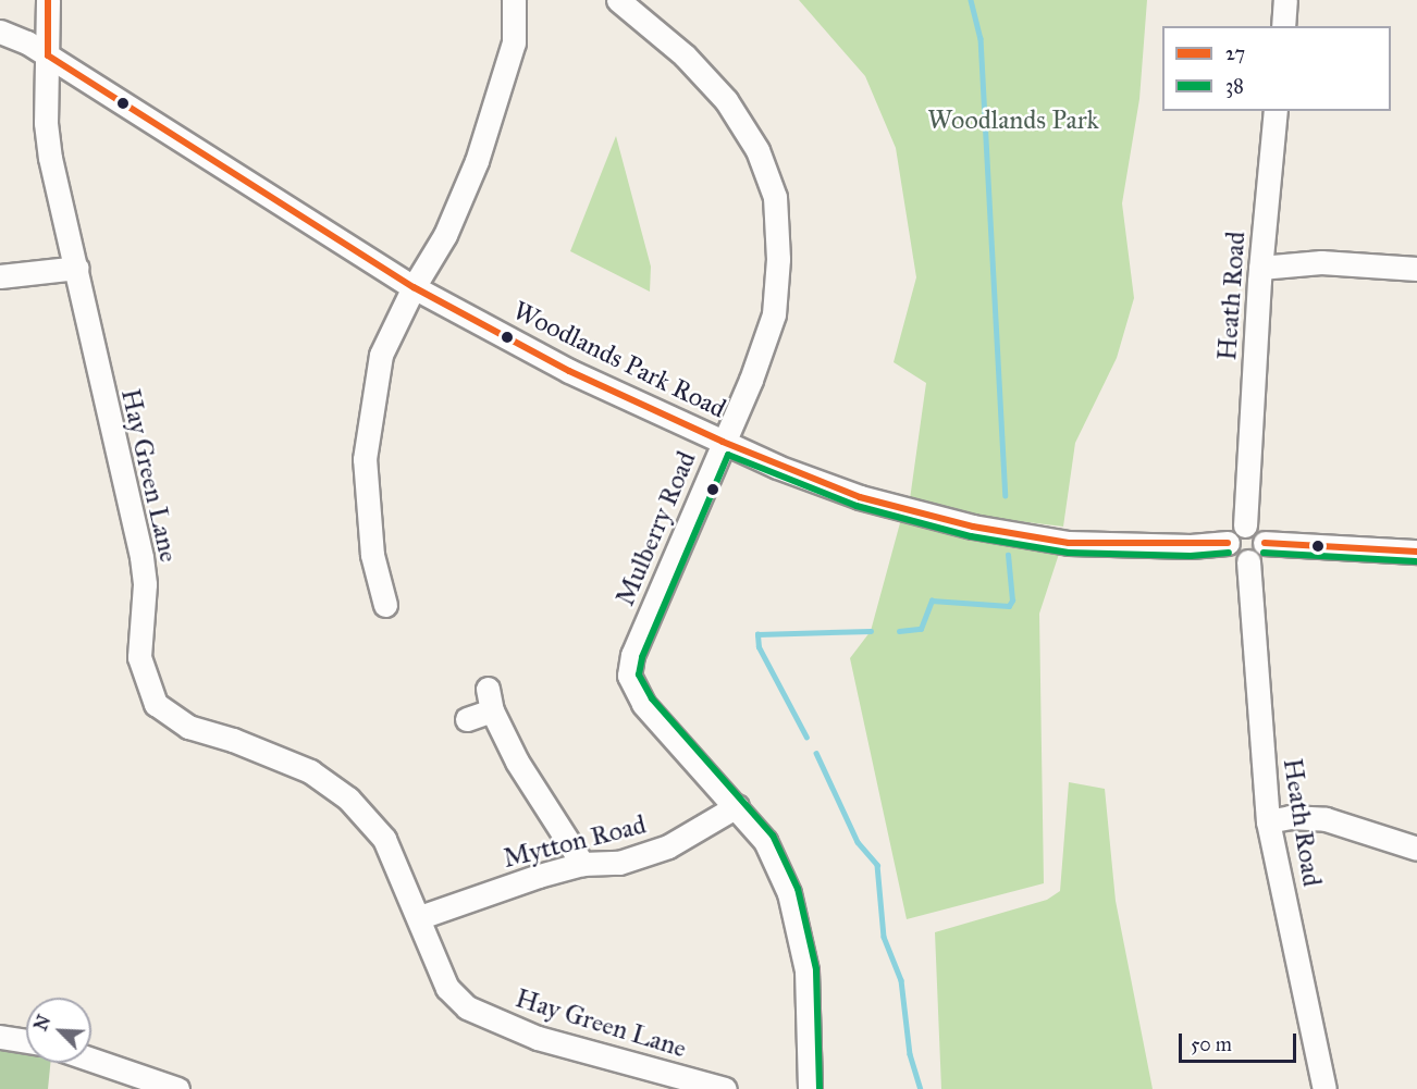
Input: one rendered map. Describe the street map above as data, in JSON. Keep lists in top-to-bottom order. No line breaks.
{"streets":{"street":["Heath Road","Woodlands Park Road","Hay Green Lane","Mulberry Road","Mytton Road"]},"crossings":[["Heath Road","Woodlands Park Road"],["Woodlands Park Road","Hay Green Lane"],["Woodlands Park Road","Mulberry Road"],["Hay Green Lane","Mytton Road"],["Mulberry Road","Mytton Road"]],"parks":["Woodlands Park"],"lines":["transit line 27","transit line 38"],"legend":["27","38"],"scale_bar":"50 m","north":"top left"}
